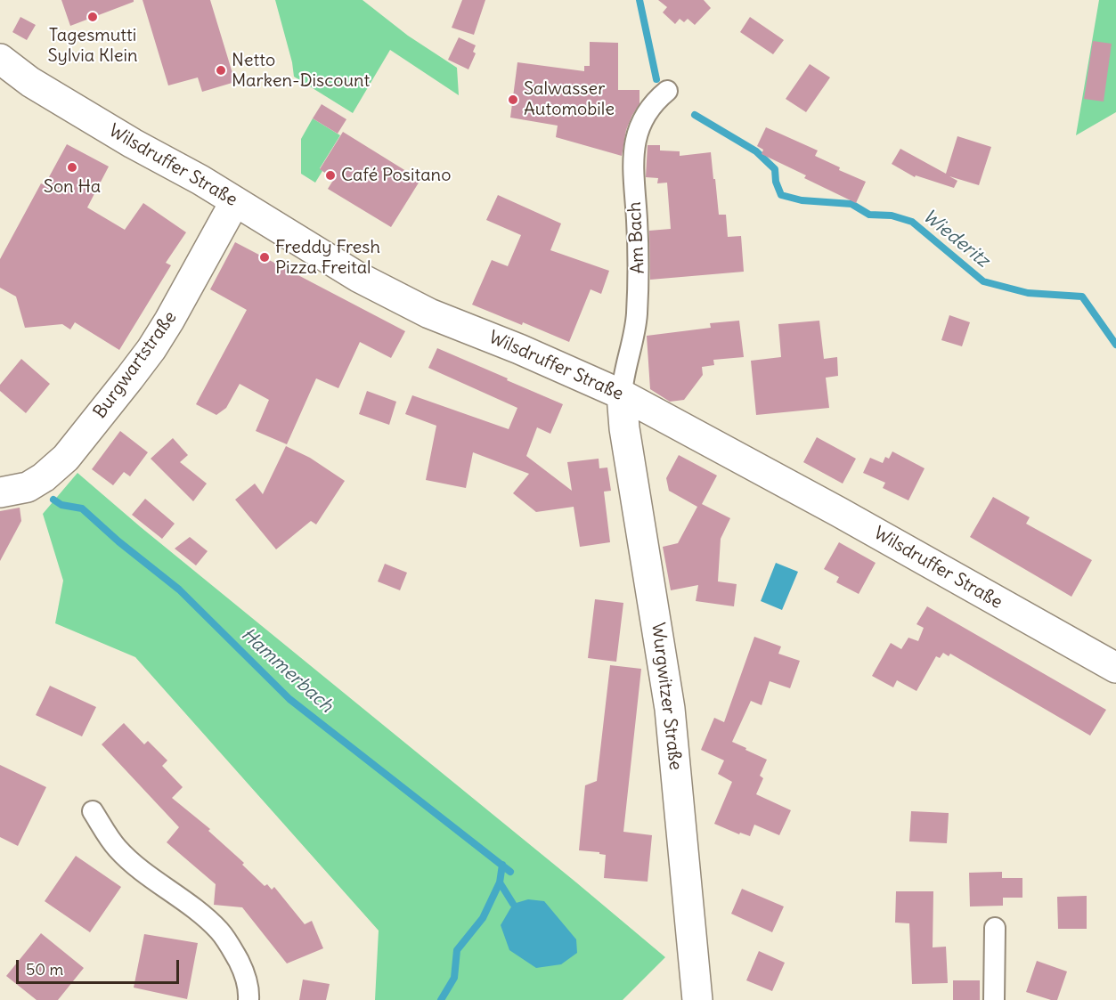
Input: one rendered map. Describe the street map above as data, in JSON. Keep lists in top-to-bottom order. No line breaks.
{"streets":{"main road":["Wilsdruffer Straße","Burgwartstraße","Wurgwitzer Straße"],"street":["Am Bach"]},"crossings":[["Wilsdruffer Straße","Am Bach"],["Wilsdruffer Straße","Burgwartstraße"],["Wilsdruffer Straße","Wurgwitzer Straße"],["Am Bach","Wurgwitzer Straße"]],"water":["Wiederitz","Hammerbach"],"places":["Tagesmutti Sylvia Klein","Netto Marken-Discount","Salwasser Automobile","Son Ha","Café Positano","Freddy Fresh Pizza Freital"],"scale_bar":"50 m"}
